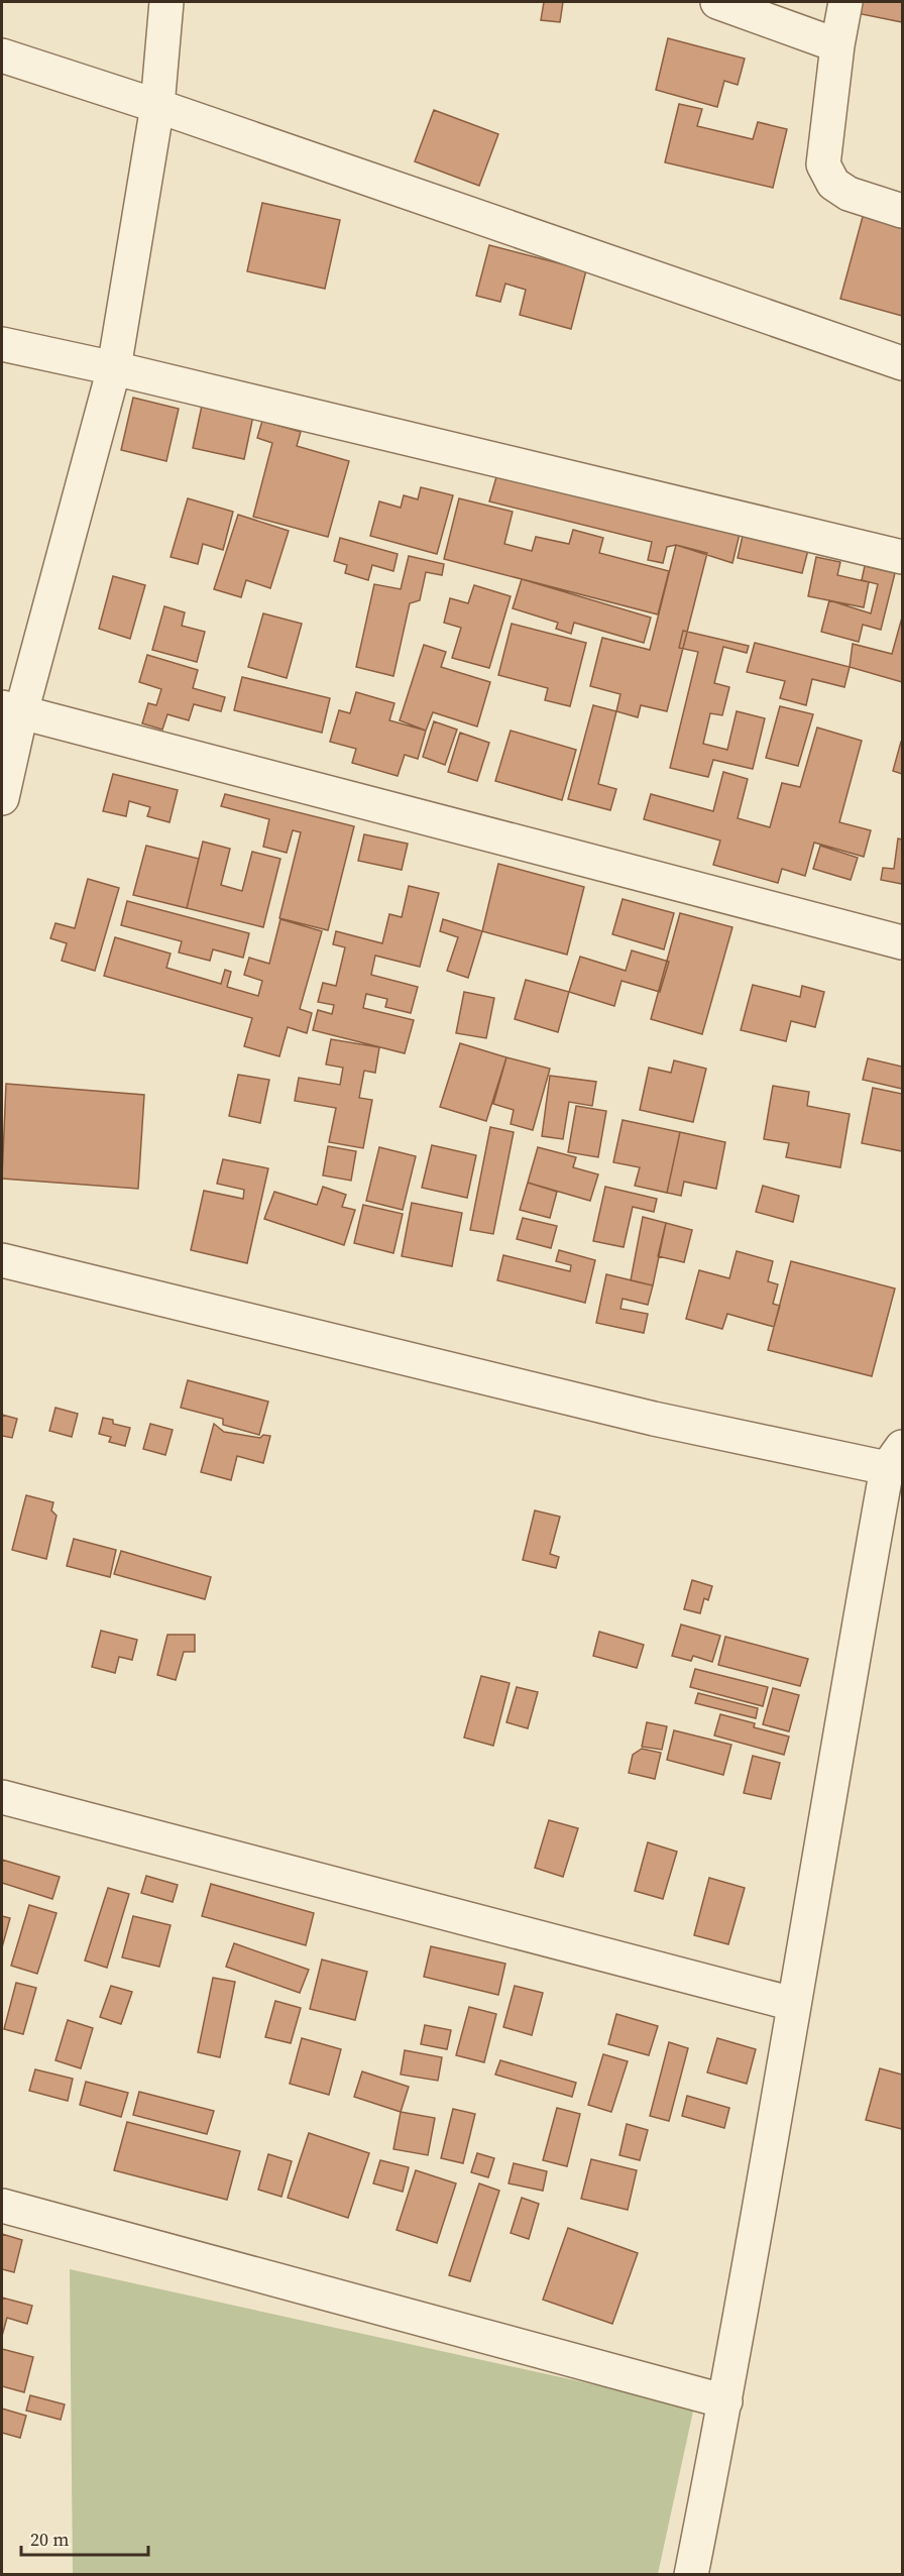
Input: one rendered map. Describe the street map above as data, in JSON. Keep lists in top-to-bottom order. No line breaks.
{"scale_bar":"20 m"}
